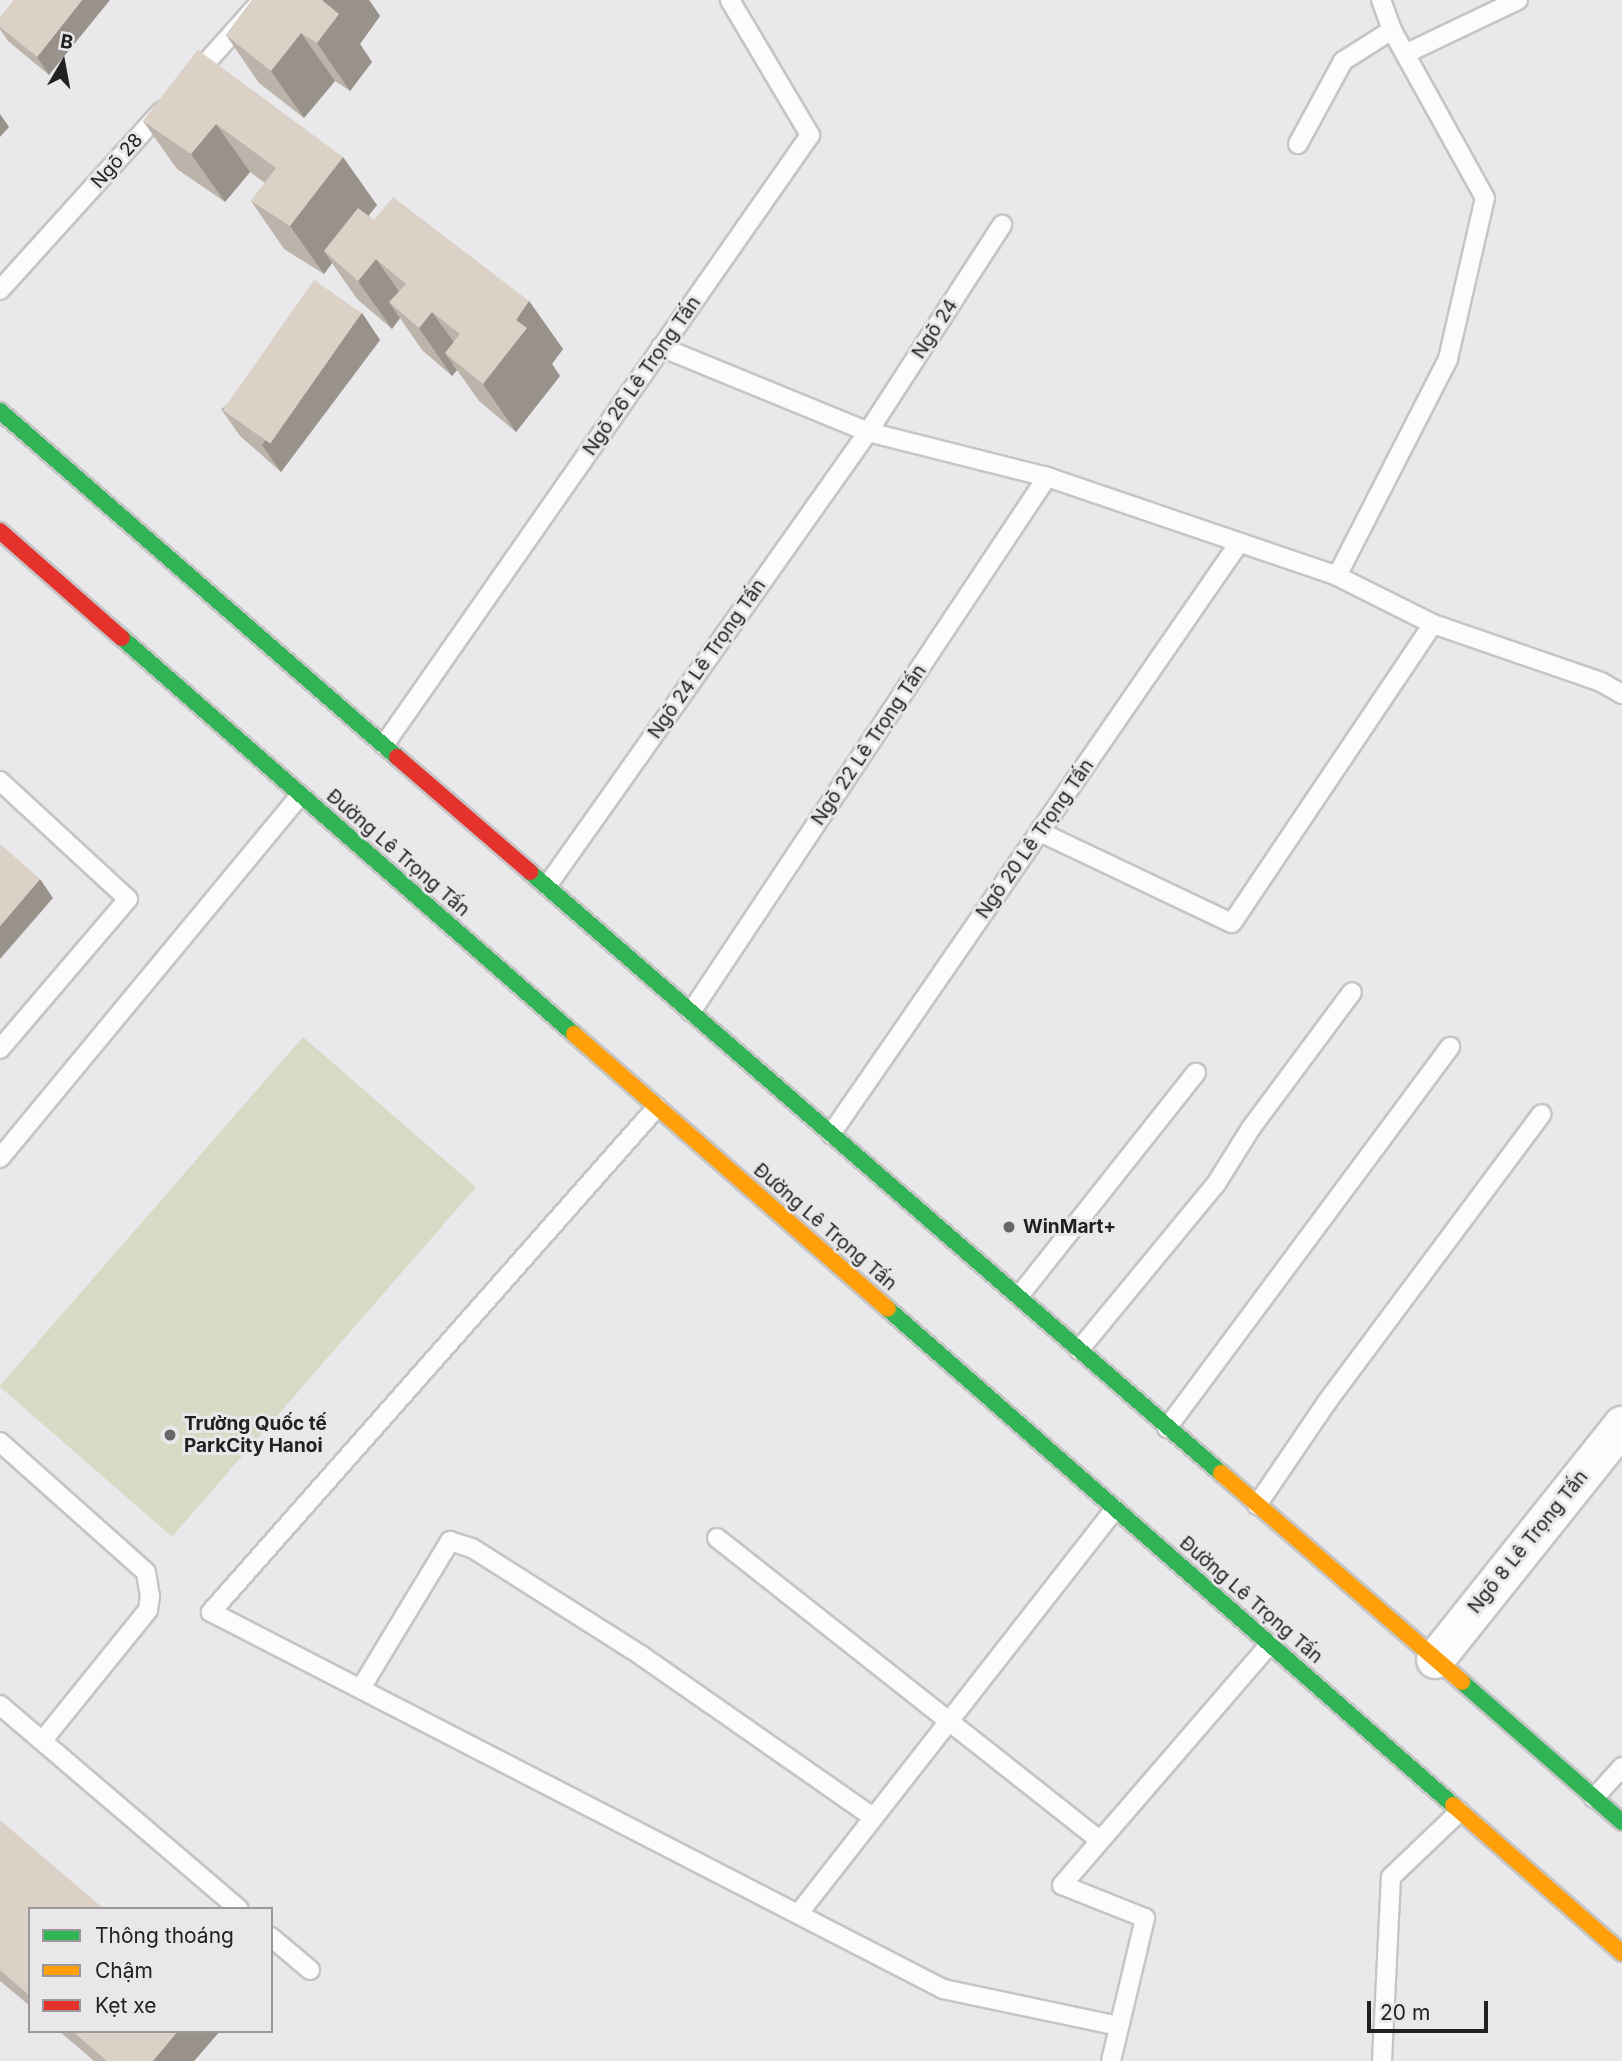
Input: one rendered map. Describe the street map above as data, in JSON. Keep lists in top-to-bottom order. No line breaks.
{"streets":{"main road":["Đường Lê Trọng Tấn"],"street":["Ngõ 8 Lê Trọng Tấn"],"lane":["Ngõ 28","Ngõ 24","Ngõ 26 Lê Trọng Tấn","Ngõ 24 Lê Trọng Tấn","Ngõ 22 Lê Trọng Tấn","Ngõ 20 Lê Trọng Tấn"]},"crossings":[["Ngõ 24","Ngõ 24 Lê Trọng Tấn"]],"places":["WinMart+","Trường Quốc tế ParkCity Hanoi"],"legend":["Thông thoáng","Chậm","Kẹt xe"],"scale_bar":"20 m","north":"top"}
